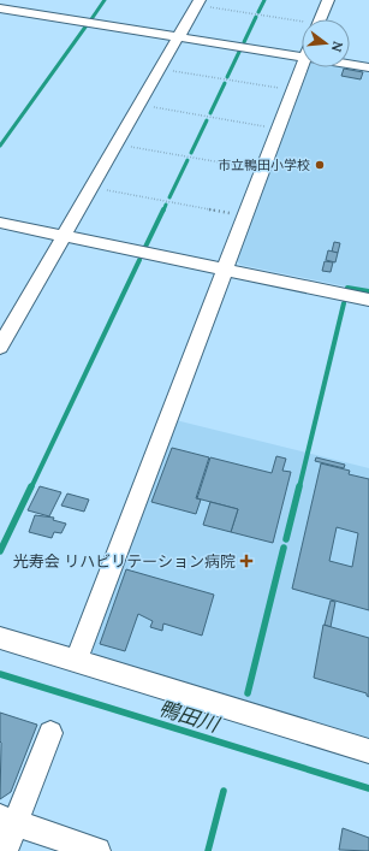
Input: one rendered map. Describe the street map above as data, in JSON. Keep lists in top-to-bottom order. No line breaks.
{"water":["鴨田川"],"places":{"other":["市立鴨田小学校"],"health":["光寿会 リハビリテーション病院"]},"north":"right"}
